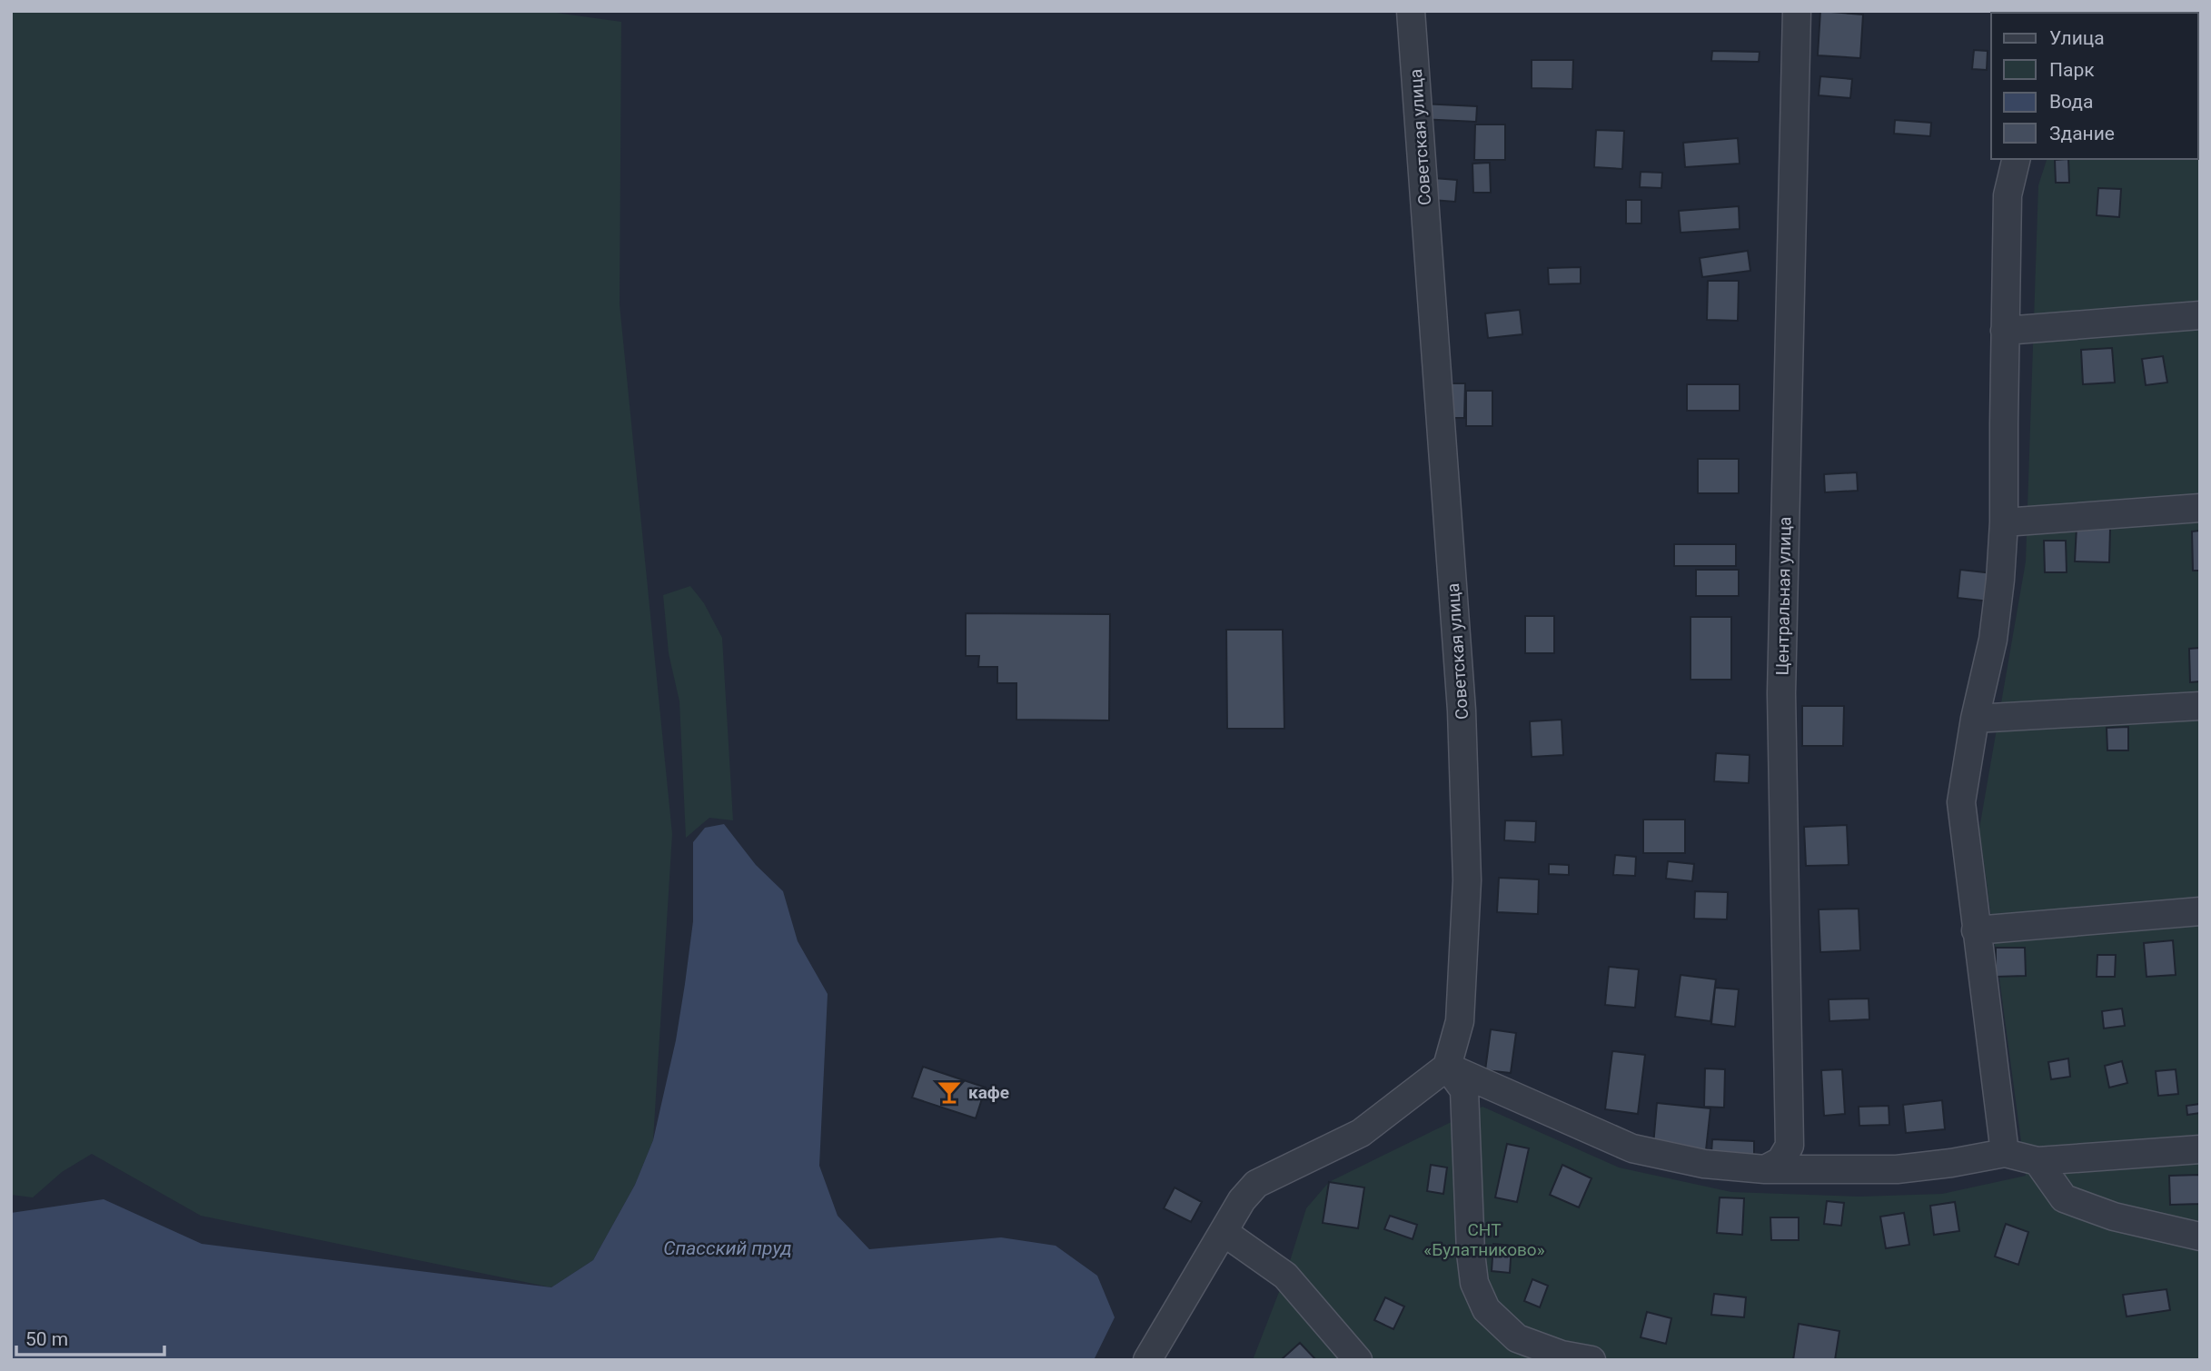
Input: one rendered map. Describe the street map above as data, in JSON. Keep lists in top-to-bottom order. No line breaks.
{"streets":{"street":["Советская улица","Центральная улица"]},"water":["Спасский пруд"],"parks":["СНТ «Булатниково»"],"places":{"bar":["кафе"]},"legend":["Улица","Парк","Вода","Здание"],"scale_bar":"50 m"}
